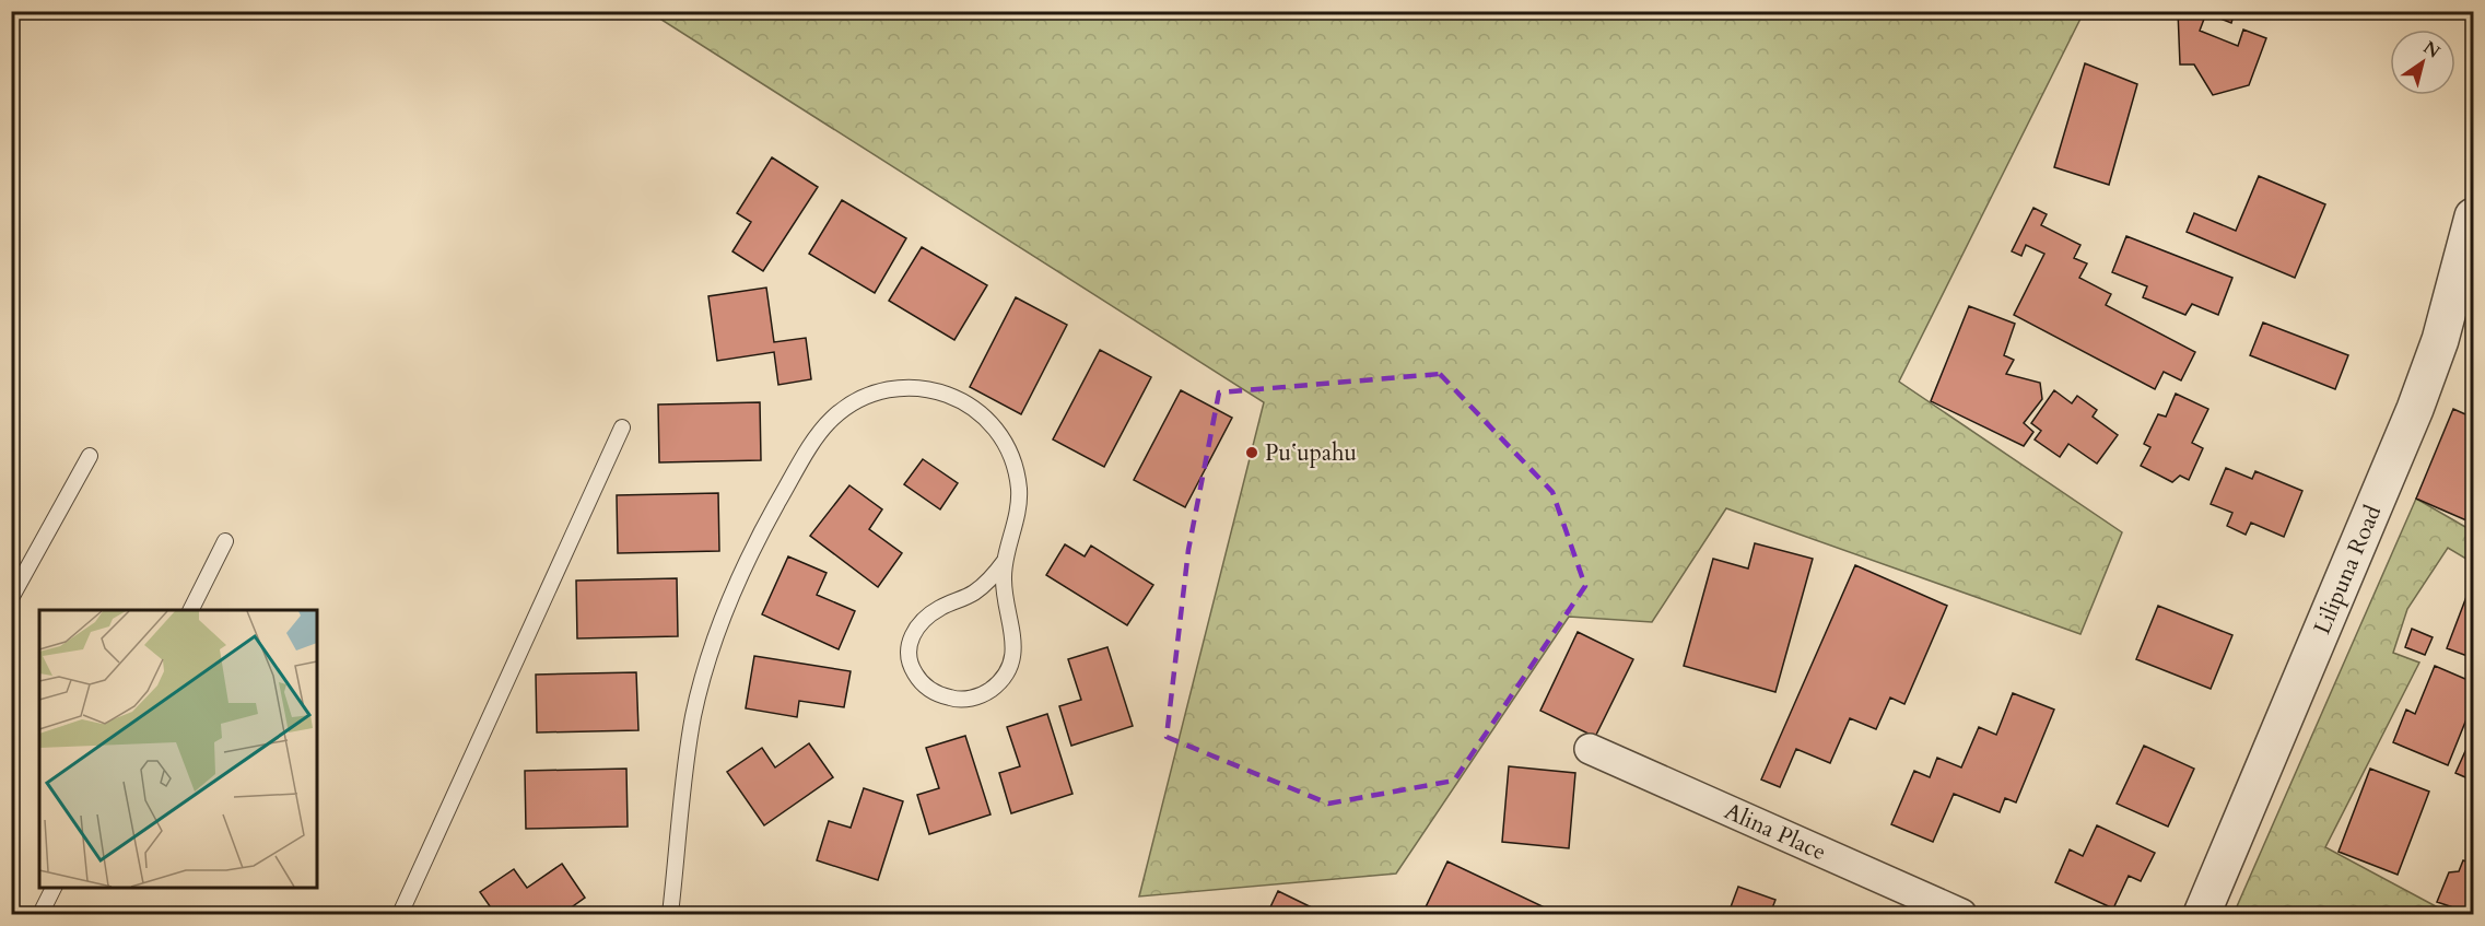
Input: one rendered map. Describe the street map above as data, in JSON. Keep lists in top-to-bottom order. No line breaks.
{"streets":{"street":["Lilipuna Road","Alina Place"]},"places":["Puʻupahu"],"north":"top right"}
